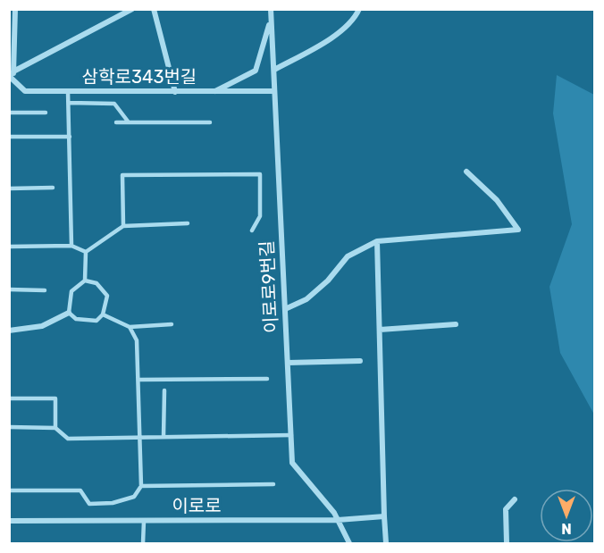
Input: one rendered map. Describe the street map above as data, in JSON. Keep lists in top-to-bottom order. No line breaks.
{"streets":{"street":["삼학로343번길","이로로9번길","이로로"]},"crossings":[["삼학로343번길","이로로9번길"],["이로로9번길","이로로"]],"north":"bottom"}
